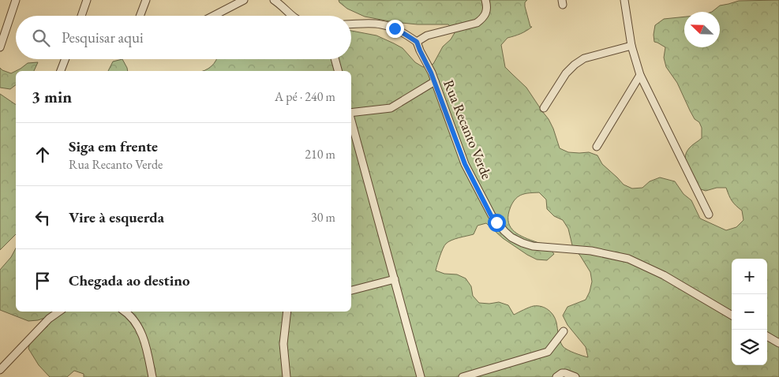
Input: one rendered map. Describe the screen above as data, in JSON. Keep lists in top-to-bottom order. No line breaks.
{"streets":{"street":["Rua Recanto Verde"]},"north":"top left","page":{"search":"Pesquisar aqui","heading":["3 min","A pé · 240 m"],"list":[["Siga em frente","Rua Recanto Verde","210 m"],["Vire à esquerda","30 m"],"Chegada ao destino"],"map_buttons":["+","−"]}}
